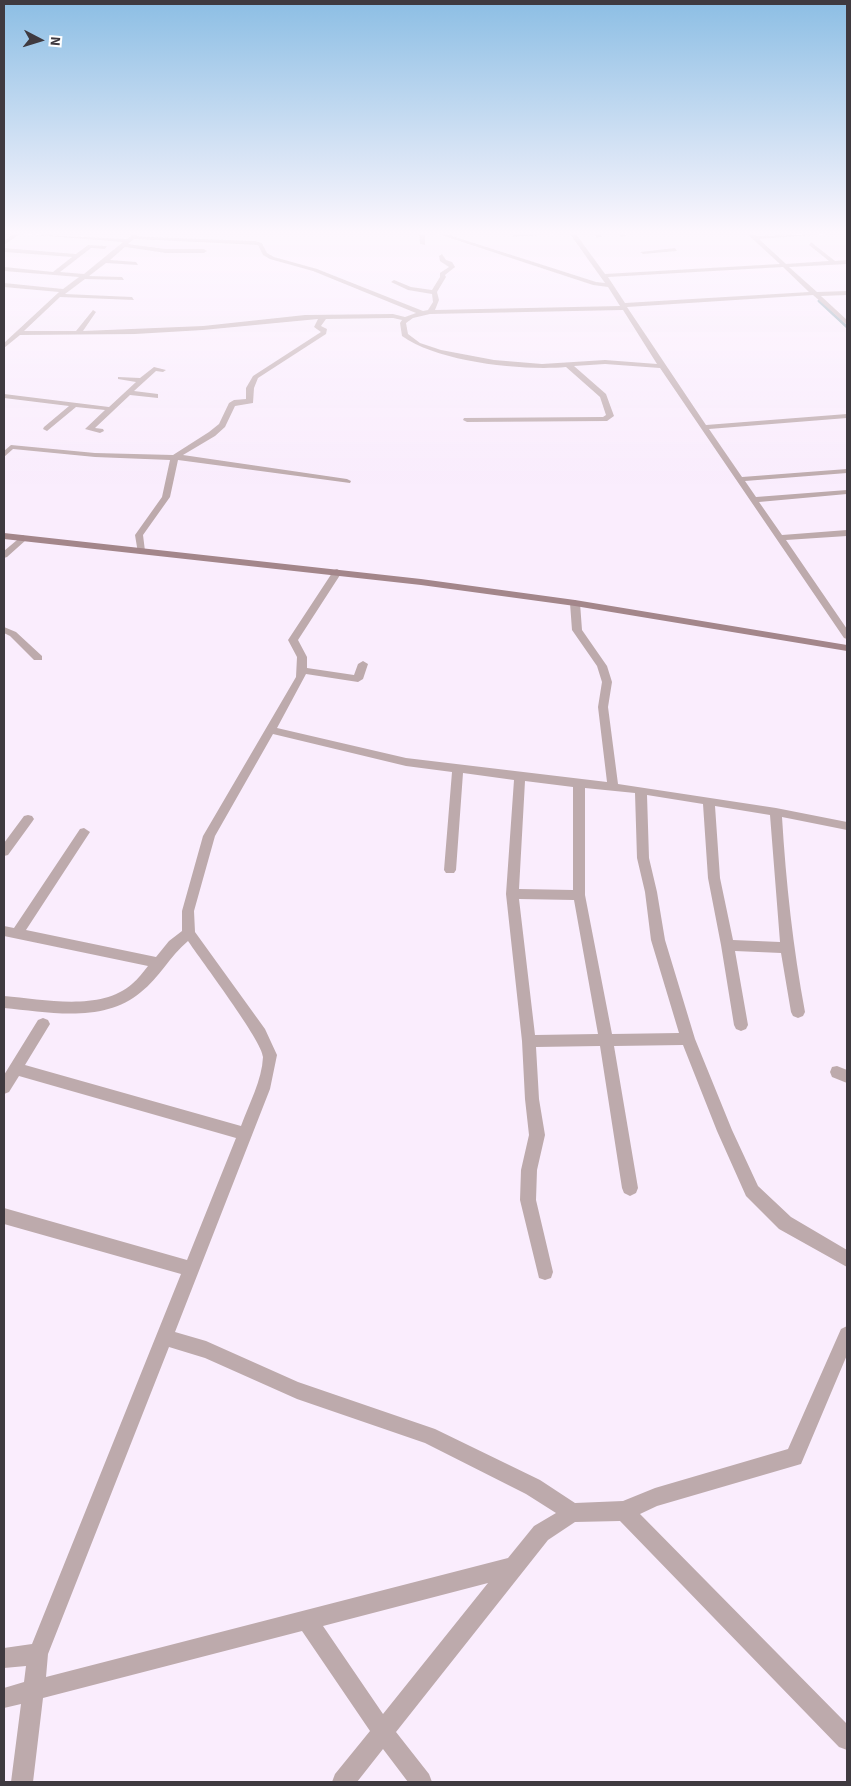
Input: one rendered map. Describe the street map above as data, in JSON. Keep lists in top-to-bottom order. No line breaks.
{"north":"right"}
